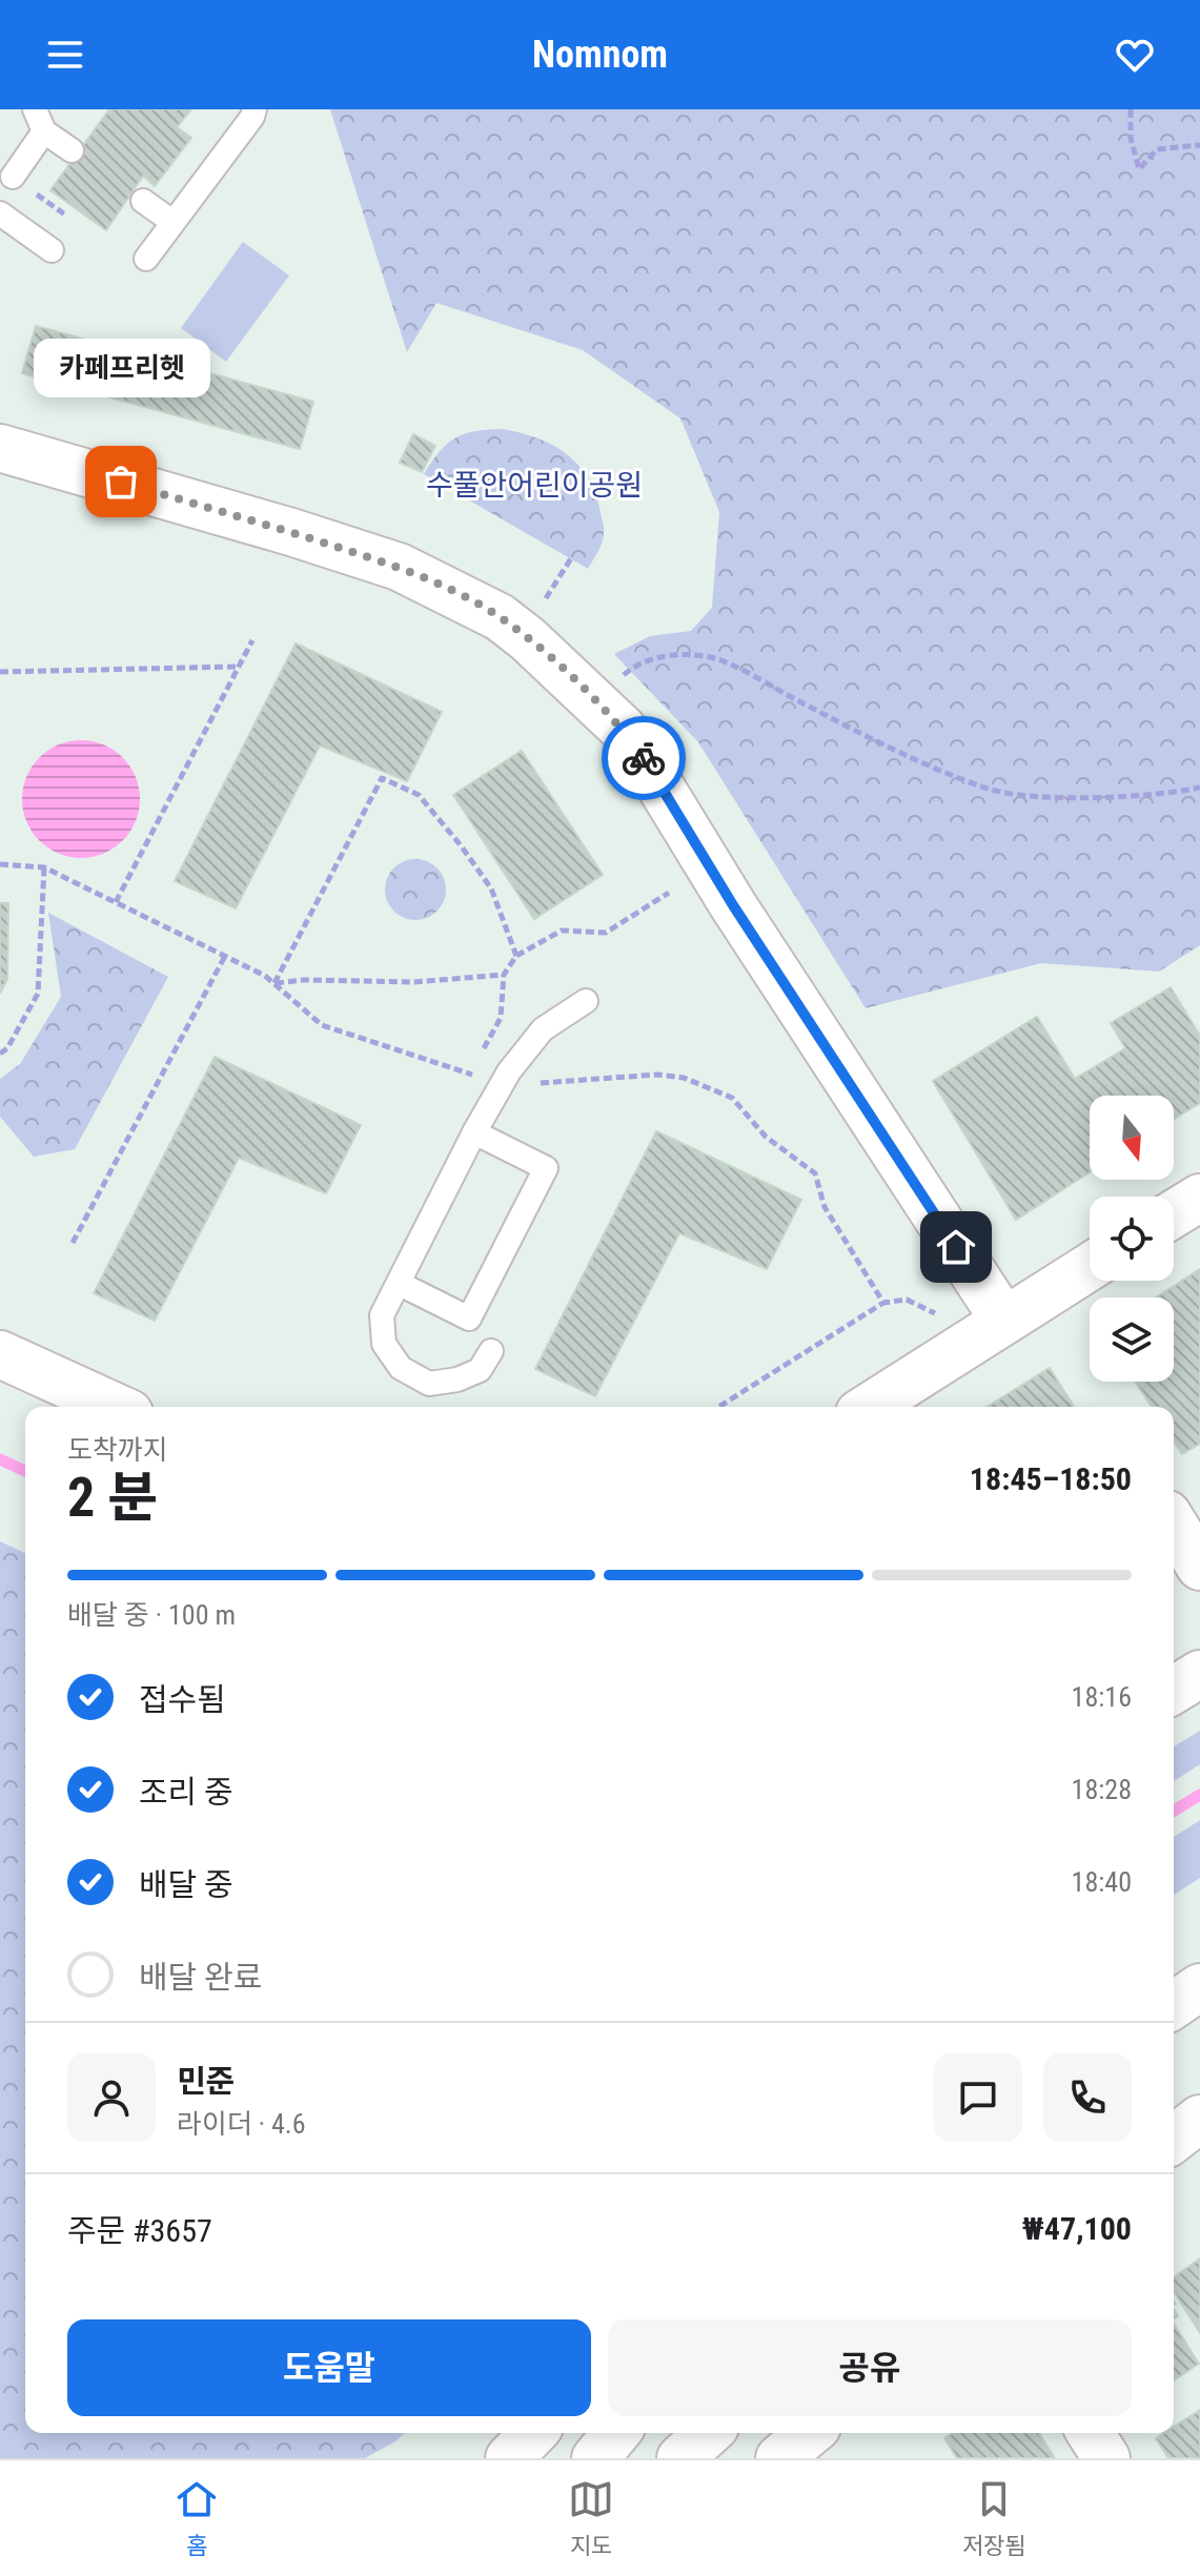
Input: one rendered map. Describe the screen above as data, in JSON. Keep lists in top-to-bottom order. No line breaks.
{"parks":["수풀안어린이공원"],"places":["카페프리헷"],"north":"bottom","page":{"header":"Nomnom","bubble":"카페프리헷","heading":["2 분","도착까지","18:45–18:50"],"panel":["민준","라이더 · 4.6","주문 #3657","₩47,100"],"bar":"배달 중 · 100 m","list":[["접수됨","18:16"],["조리 중","18:28"],["배달 중","18:40"],"배달 완료"],"buttons":["도움말","공유"],"tabs":["홈","지도","저장됨"]}}
